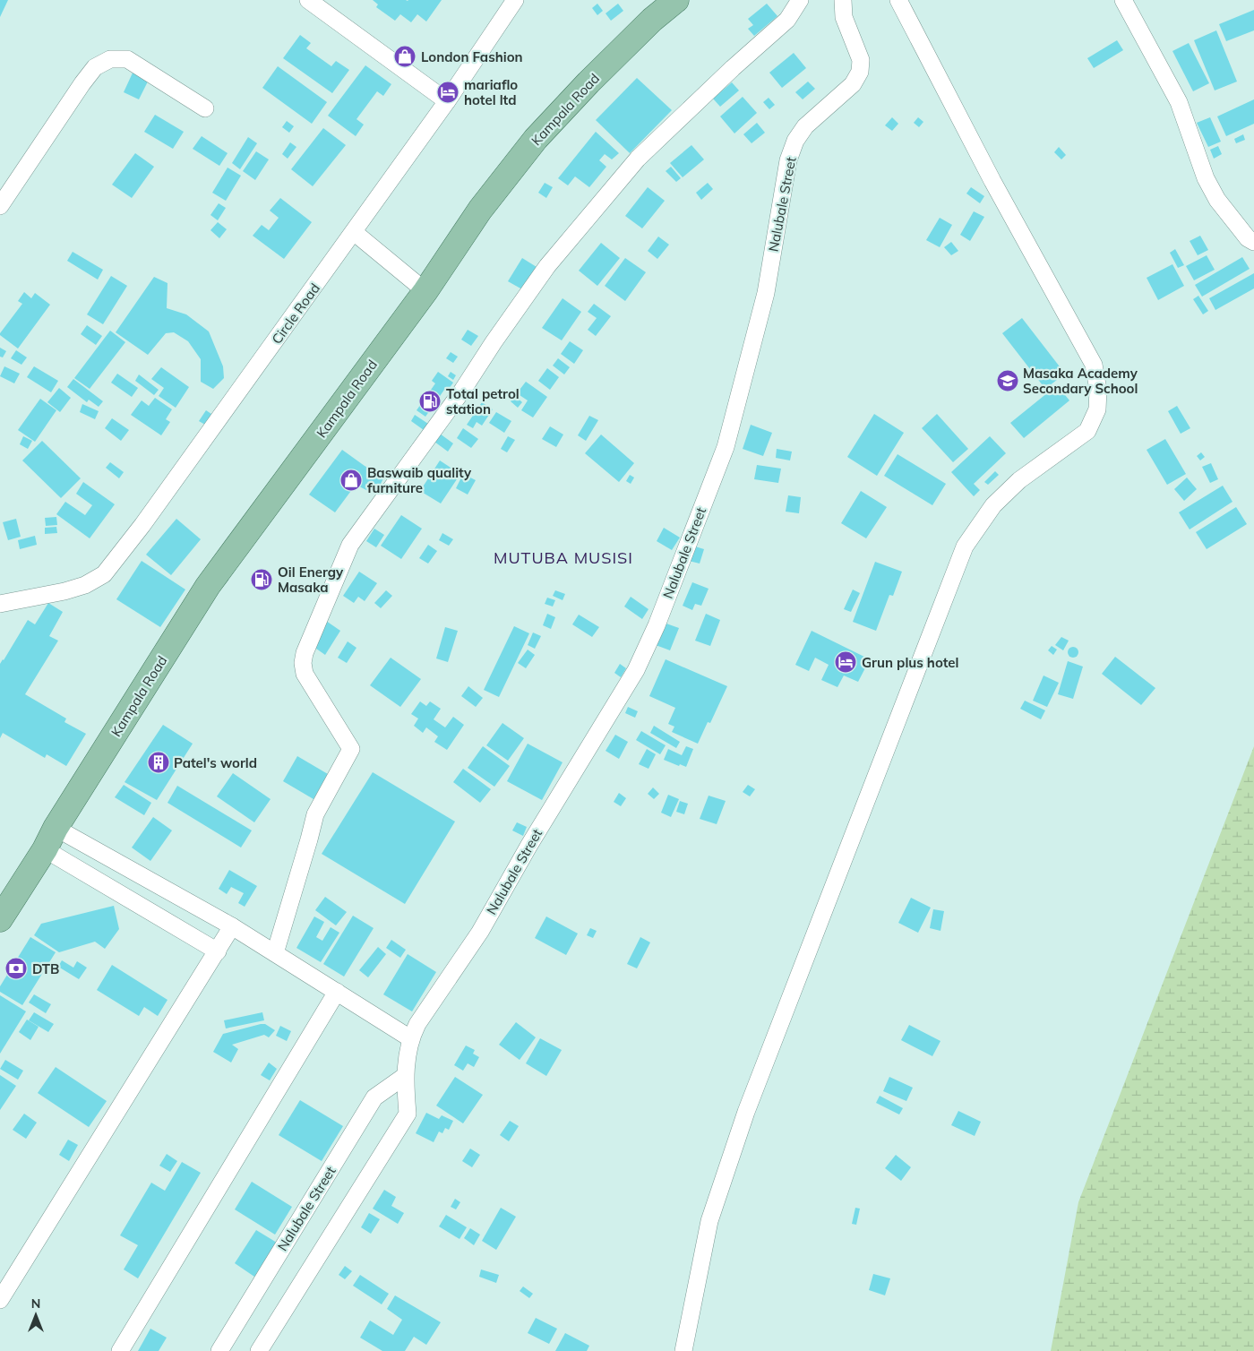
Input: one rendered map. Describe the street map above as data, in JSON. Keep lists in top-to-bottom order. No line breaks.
{"streets":{"main road":["Kampala Road"],"street":["Nalubale Street","Circle Road"]},"districts":["MUTUBA MUSISI"],"places":{"shop":["London Fashion","Baswaib quality furniture"],"hotel":["mariaflo hotel ltd","Grun plus hotel"],"school or university":["Masaka Academy Secondary School"],"fuel station":["Total petrol station","Oil Energy Masaka"],"building":["Patel's world"],"bank":["DTB"]},"north":"top"}
